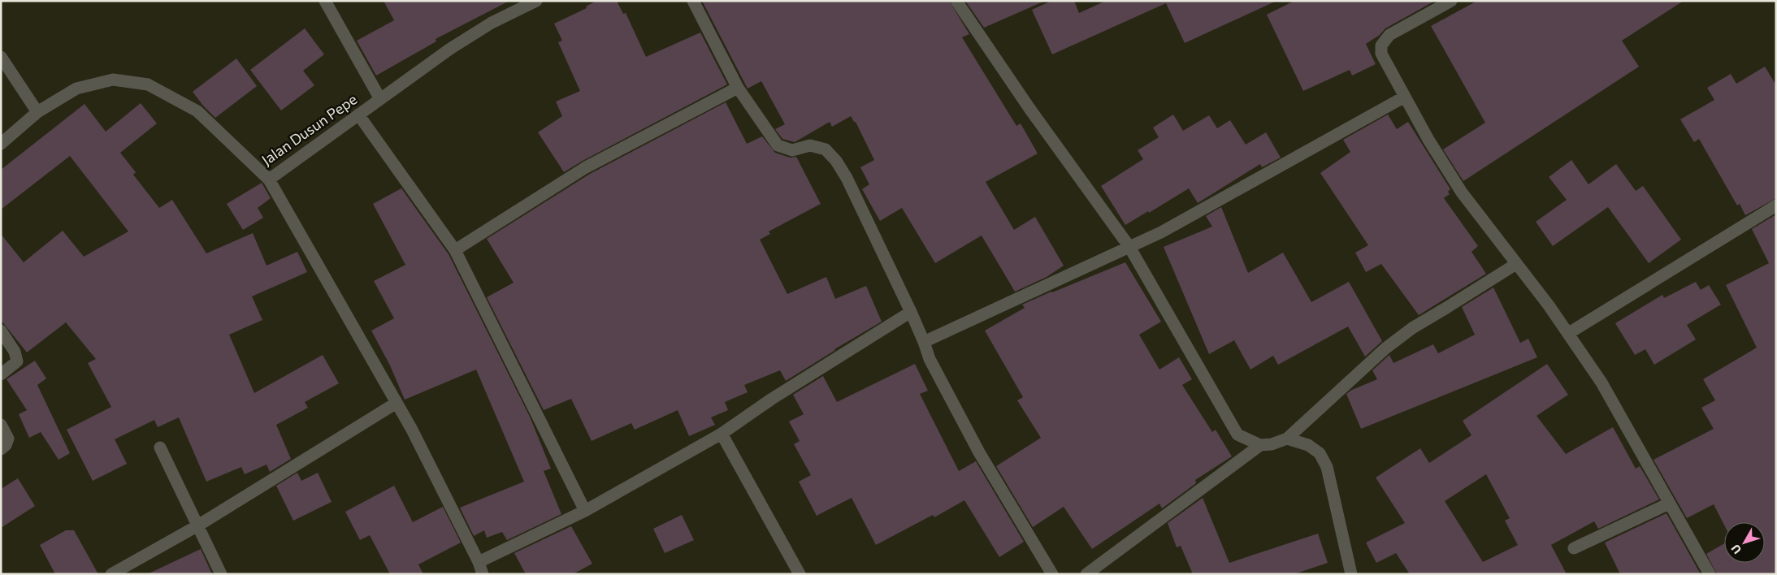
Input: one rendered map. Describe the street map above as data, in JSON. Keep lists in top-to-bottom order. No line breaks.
{"streets":{"street":["Jalan Dusun Pepe"]},"north":"bottom left"}
